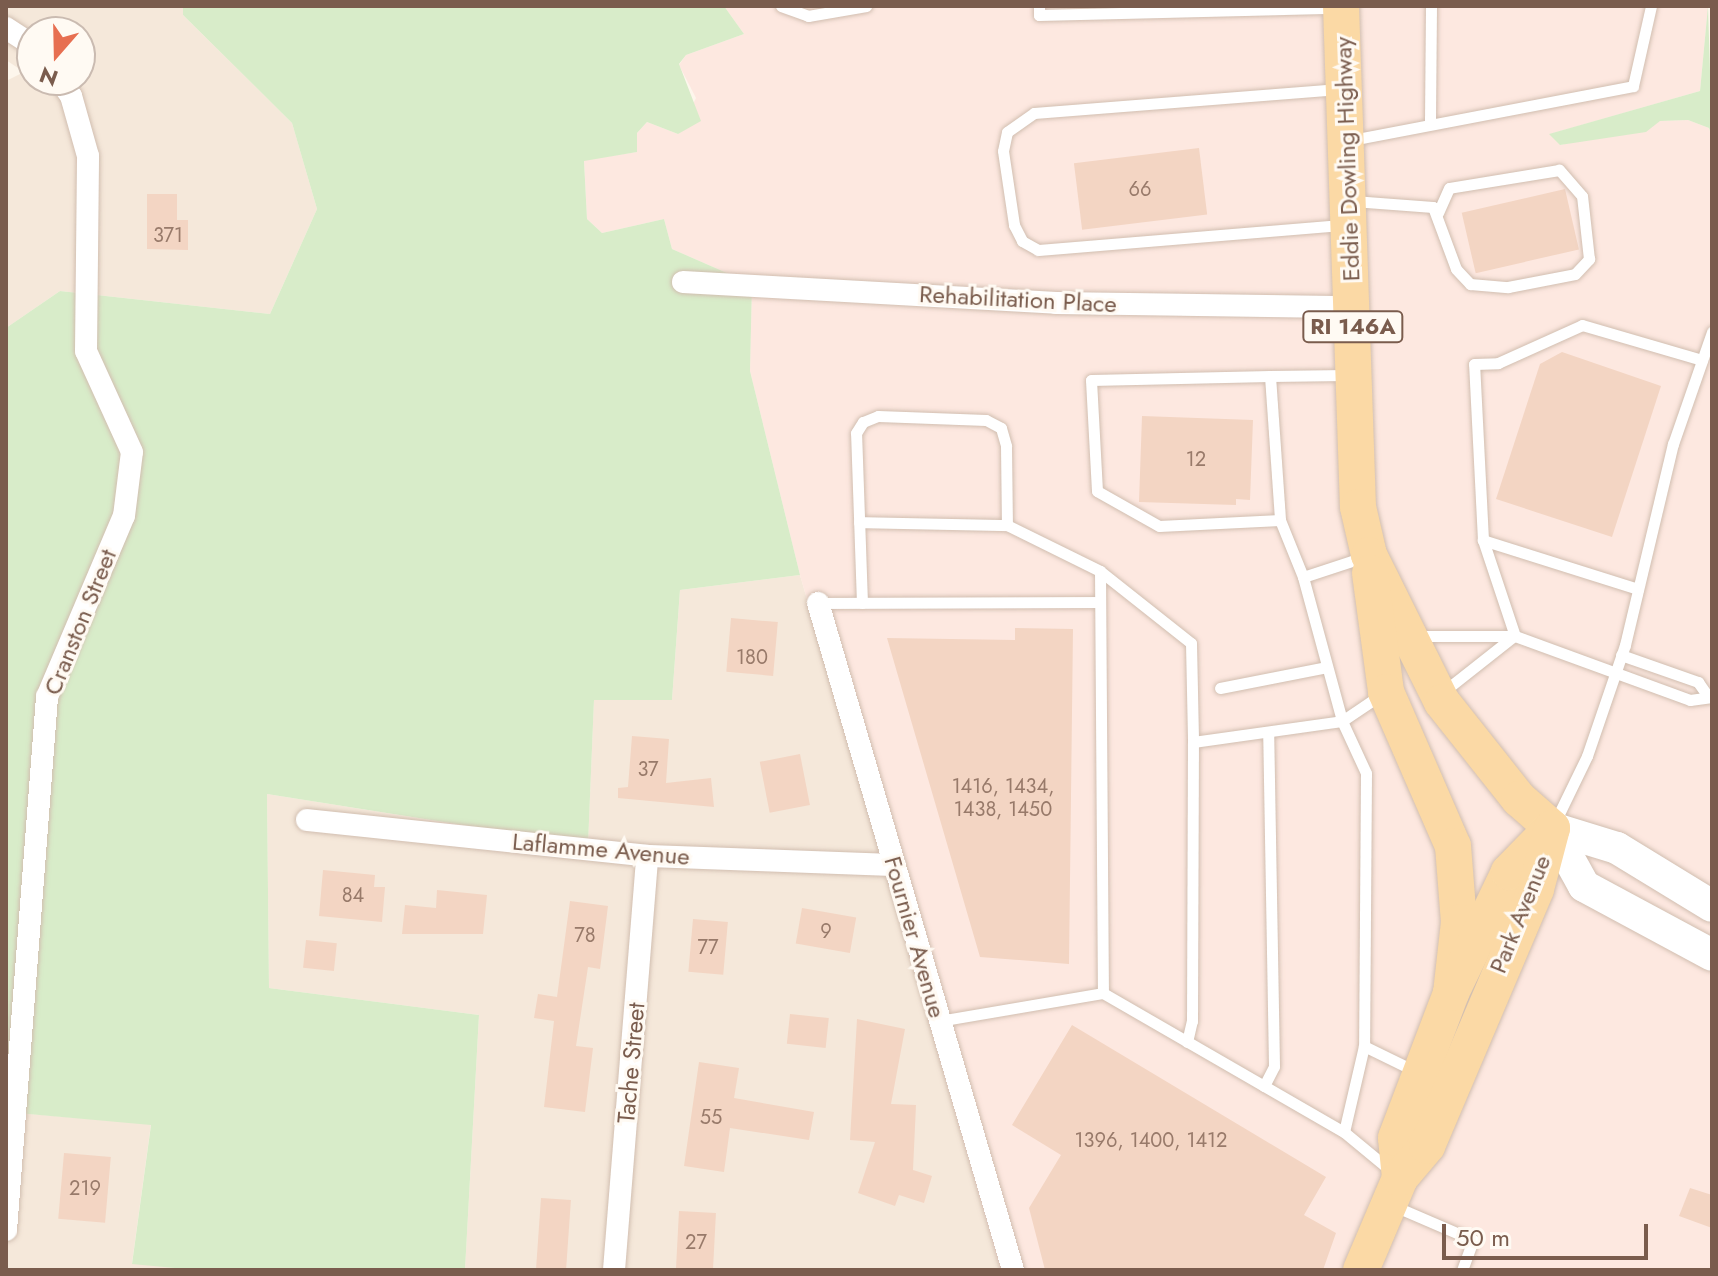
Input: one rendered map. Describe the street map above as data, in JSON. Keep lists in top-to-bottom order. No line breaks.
{"streets":{"main road":["Eddie Dowling Highway","RI 146A","Park Avenue"],"street":["Rehabilitation Place","Cranston Street","Laflamme Avenue","Fournier Avenue","Tache Street"]},"crossings":[["Eddie Dowling Highway","Rehabilitation Place"],["Eddie Dowling Highway","RI 146A"],["Eddie Dowling Highway","Park Avenue"],["RI 146A","Park Avenue"],["Laflamme Avenue","Fournier Avenue"],["Laflamme Avenue","Tache Street"]],"house_numbers":["66","371","12","180","37","1416, 1434, 1438, 1450","84","9","78","77","55","1396, 1400, 1412","219","27"],"scale_bar":"50 m","north":"bottom"}
